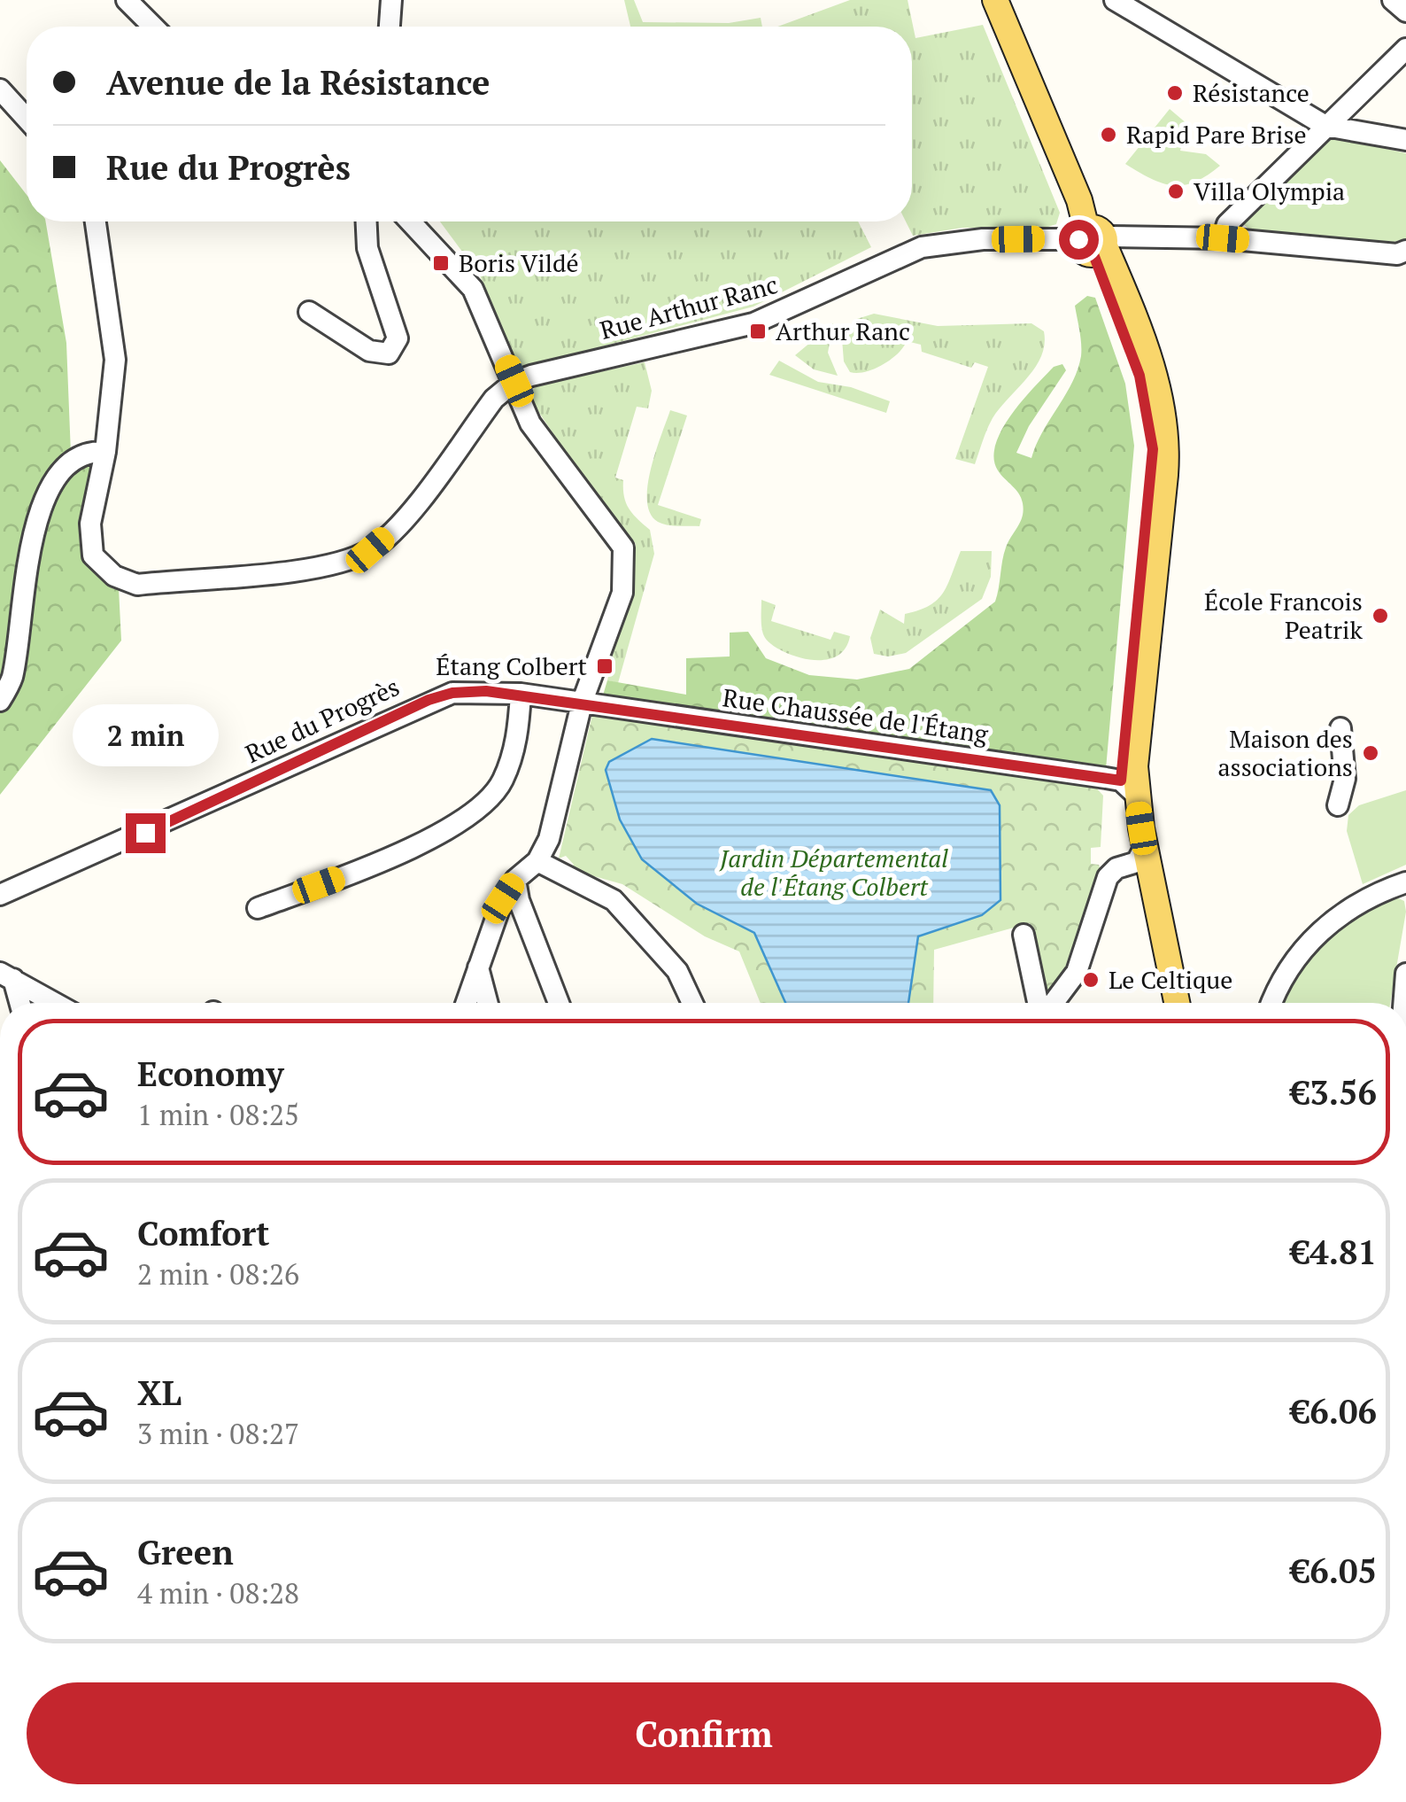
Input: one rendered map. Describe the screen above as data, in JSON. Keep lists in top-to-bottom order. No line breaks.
{"streets":{"street":["Rue Arthur Ranc","Rue Chaussée de l'Étang","Rue du Progrès"]},"crossings":[["Rue Chaussée de l'Étang","Rue du Progrès"]],"parks":["Jardin Départemental de l'Étang Colbert"],"places":{"other":["Résistance","Rapid Pare Brise","Villa Olympia","École Francois Peatrik","Maison des associations","Le Celtique"],"transit":["Boris Vildé","Arthur Ranc","Étang Colbert"]},"page":{"banner":["Avenue de la Résistance","Rue du Progrès"],"bubble":"2 min","list":[{"name":"Economy","note":"1 min · 08:25","value":"€3.56"},{"name":"Comfort","note":"2 min · 08:26","value":"€4.81"},{"name":"XL","note":"3 min · 08:27","value":"€6.06"},{"name":"Green","note":"4 min · 08:28","value":"€6.05"}],"buttons":"Confirm"}}
